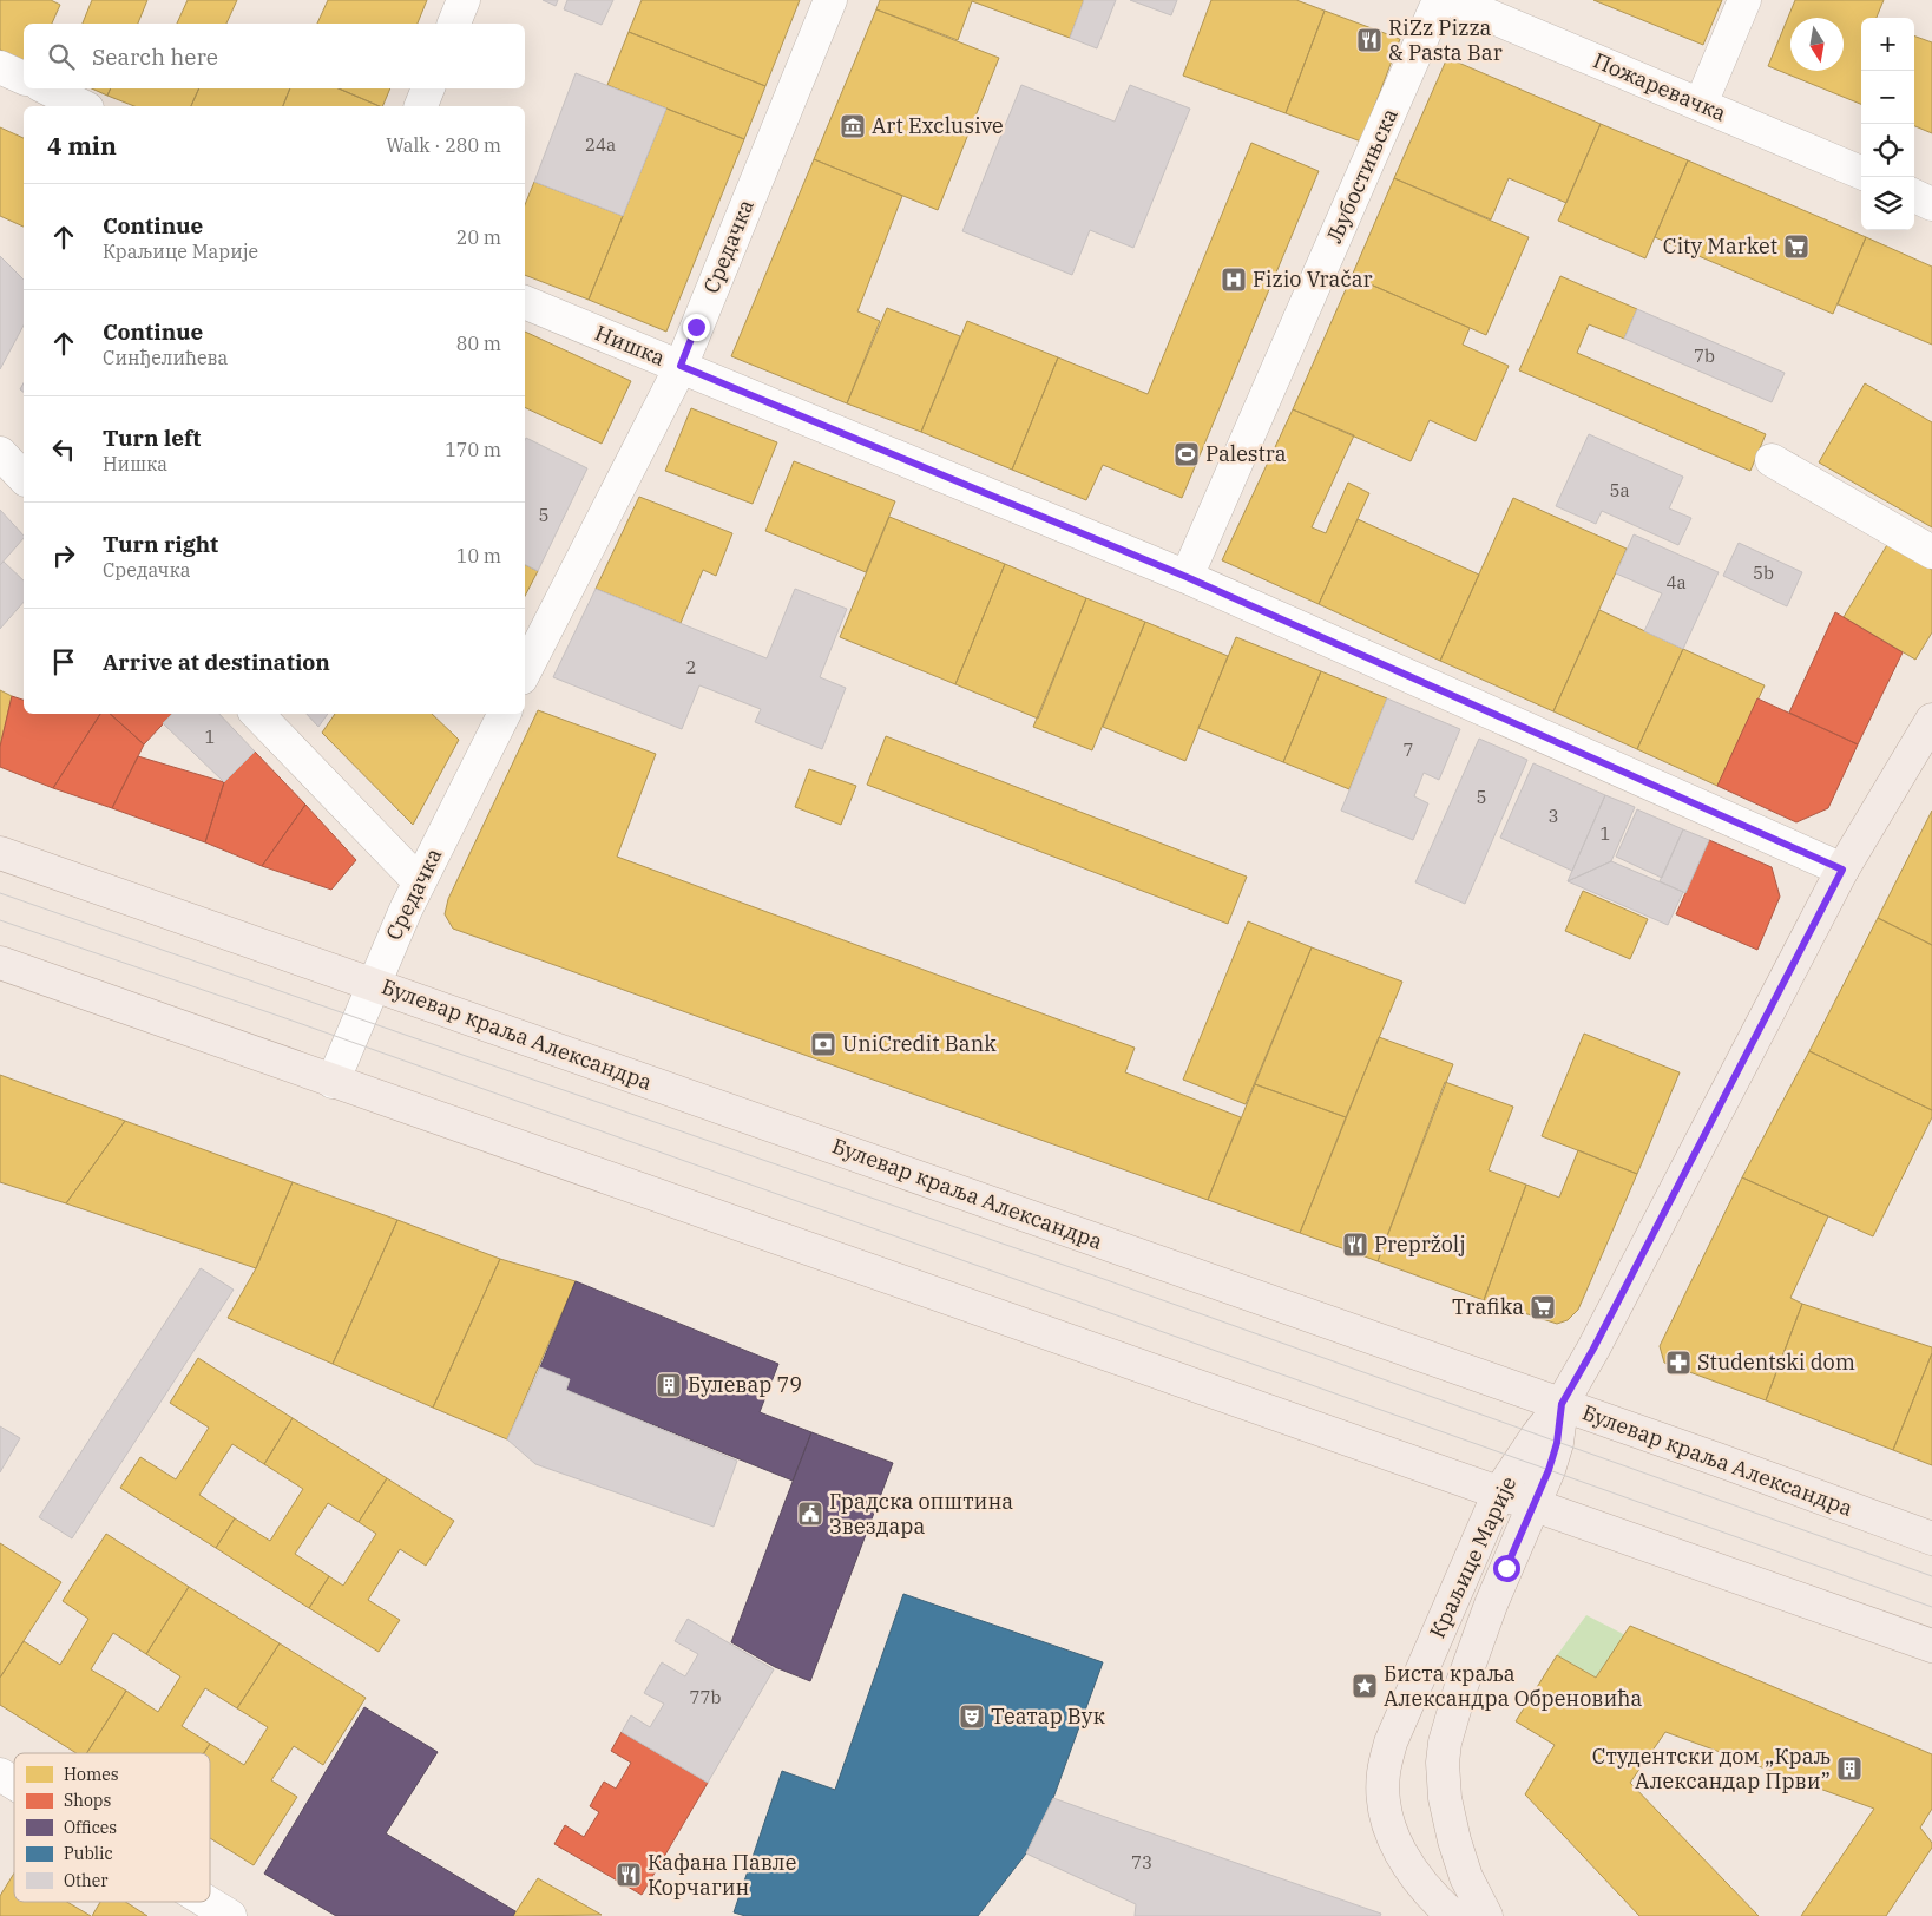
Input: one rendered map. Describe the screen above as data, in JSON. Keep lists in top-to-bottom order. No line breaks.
{"streets":{"main road":["Булевар краља Александра","Краљице Марије"],"street":["Пожаревачка","Љубостињска","Средачка","Нишка"]},"crossings":[["Љубостињска","Нишка"],["Средачка","Нишка"],["Средачка","Булевар краља Александра"],["Булевар краља Александра","Краљице Марије"]],"places":{"restaurant":["RiZz Pizza & Pasta Bar","Prepržolj","Кафана Павле Корчагин"],"museum":["Art Exclusive"],"supermarket":["City Market","Trafika"],"hospital":["Fizio Vračar"],"sports":["Palestra"],"bank":["UniCredit Bank"],"pharmacy":["Studentski dom"],"building":["Булевар 79","Студентски дом „Краљ Александар Први”"],"public building":["Градска општина Звездара"],"place":["Биста краља Александра Обреновића"],"theatre":["Театар Вук"]},"house_numbers":["24a","7b","5a","5","5b","4a","2","1","7","5","3","1","77b","73"],"legend":["Homes","Shops","Offices","Public","Other"],"north":"bottom","page":{"map_buttons":["+","−"],"search":"Search here","heading":["4 min","Walk · 280 m"],"list":[["Continue","Краљице Марије","20 m"],["Continue","Синђелићева","80 m"],["Turn left","Нишка","170 m"],["Turn right","Средачка","10 m"],"Arrive at destination"]}}
